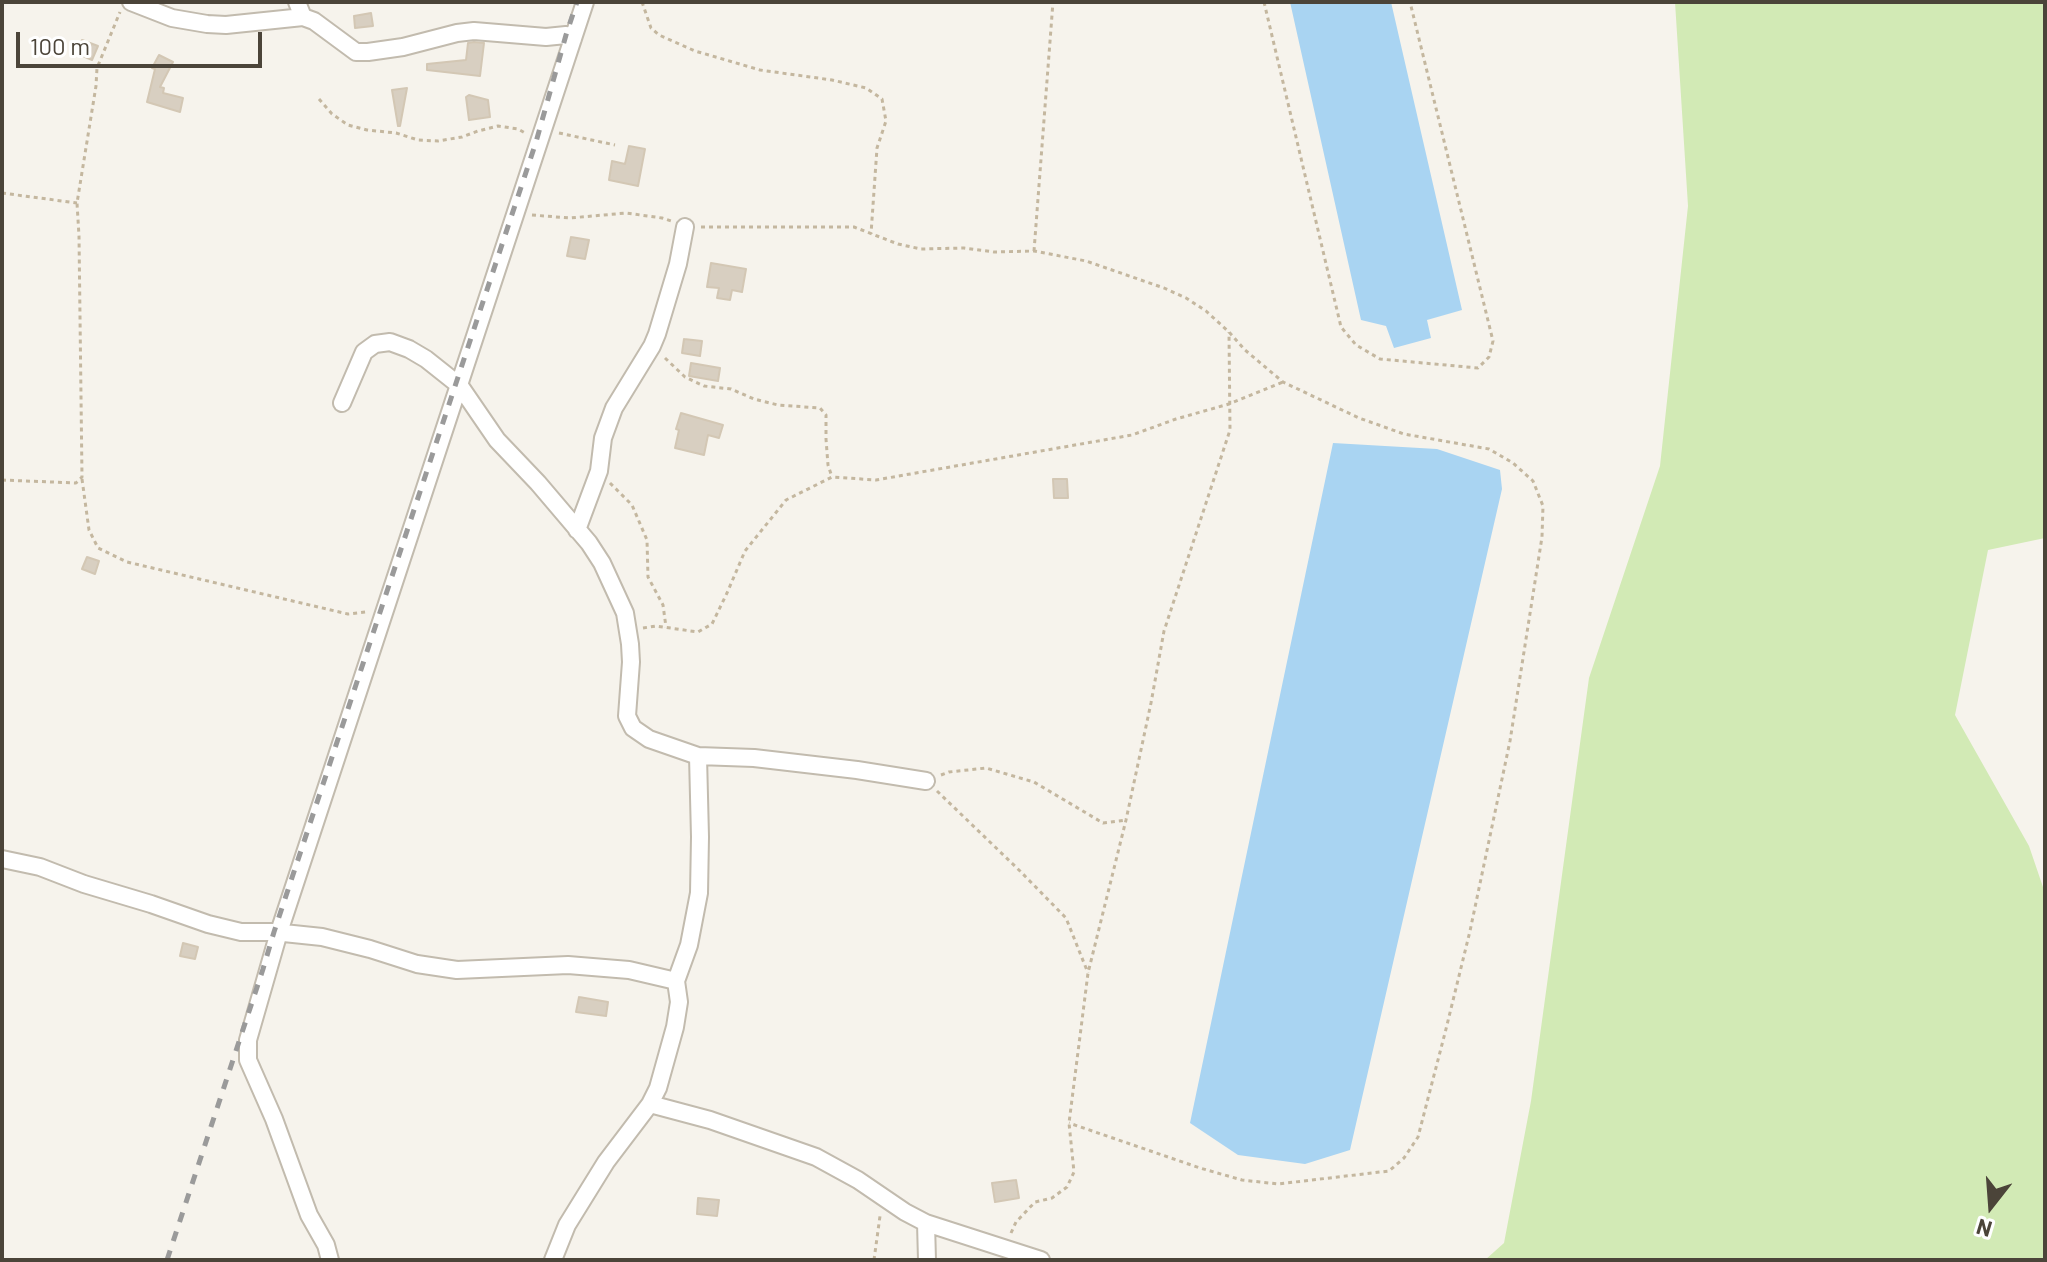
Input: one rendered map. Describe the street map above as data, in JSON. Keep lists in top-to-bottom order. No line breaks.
{"scale_bar":"100 m","north":"bottom"}
